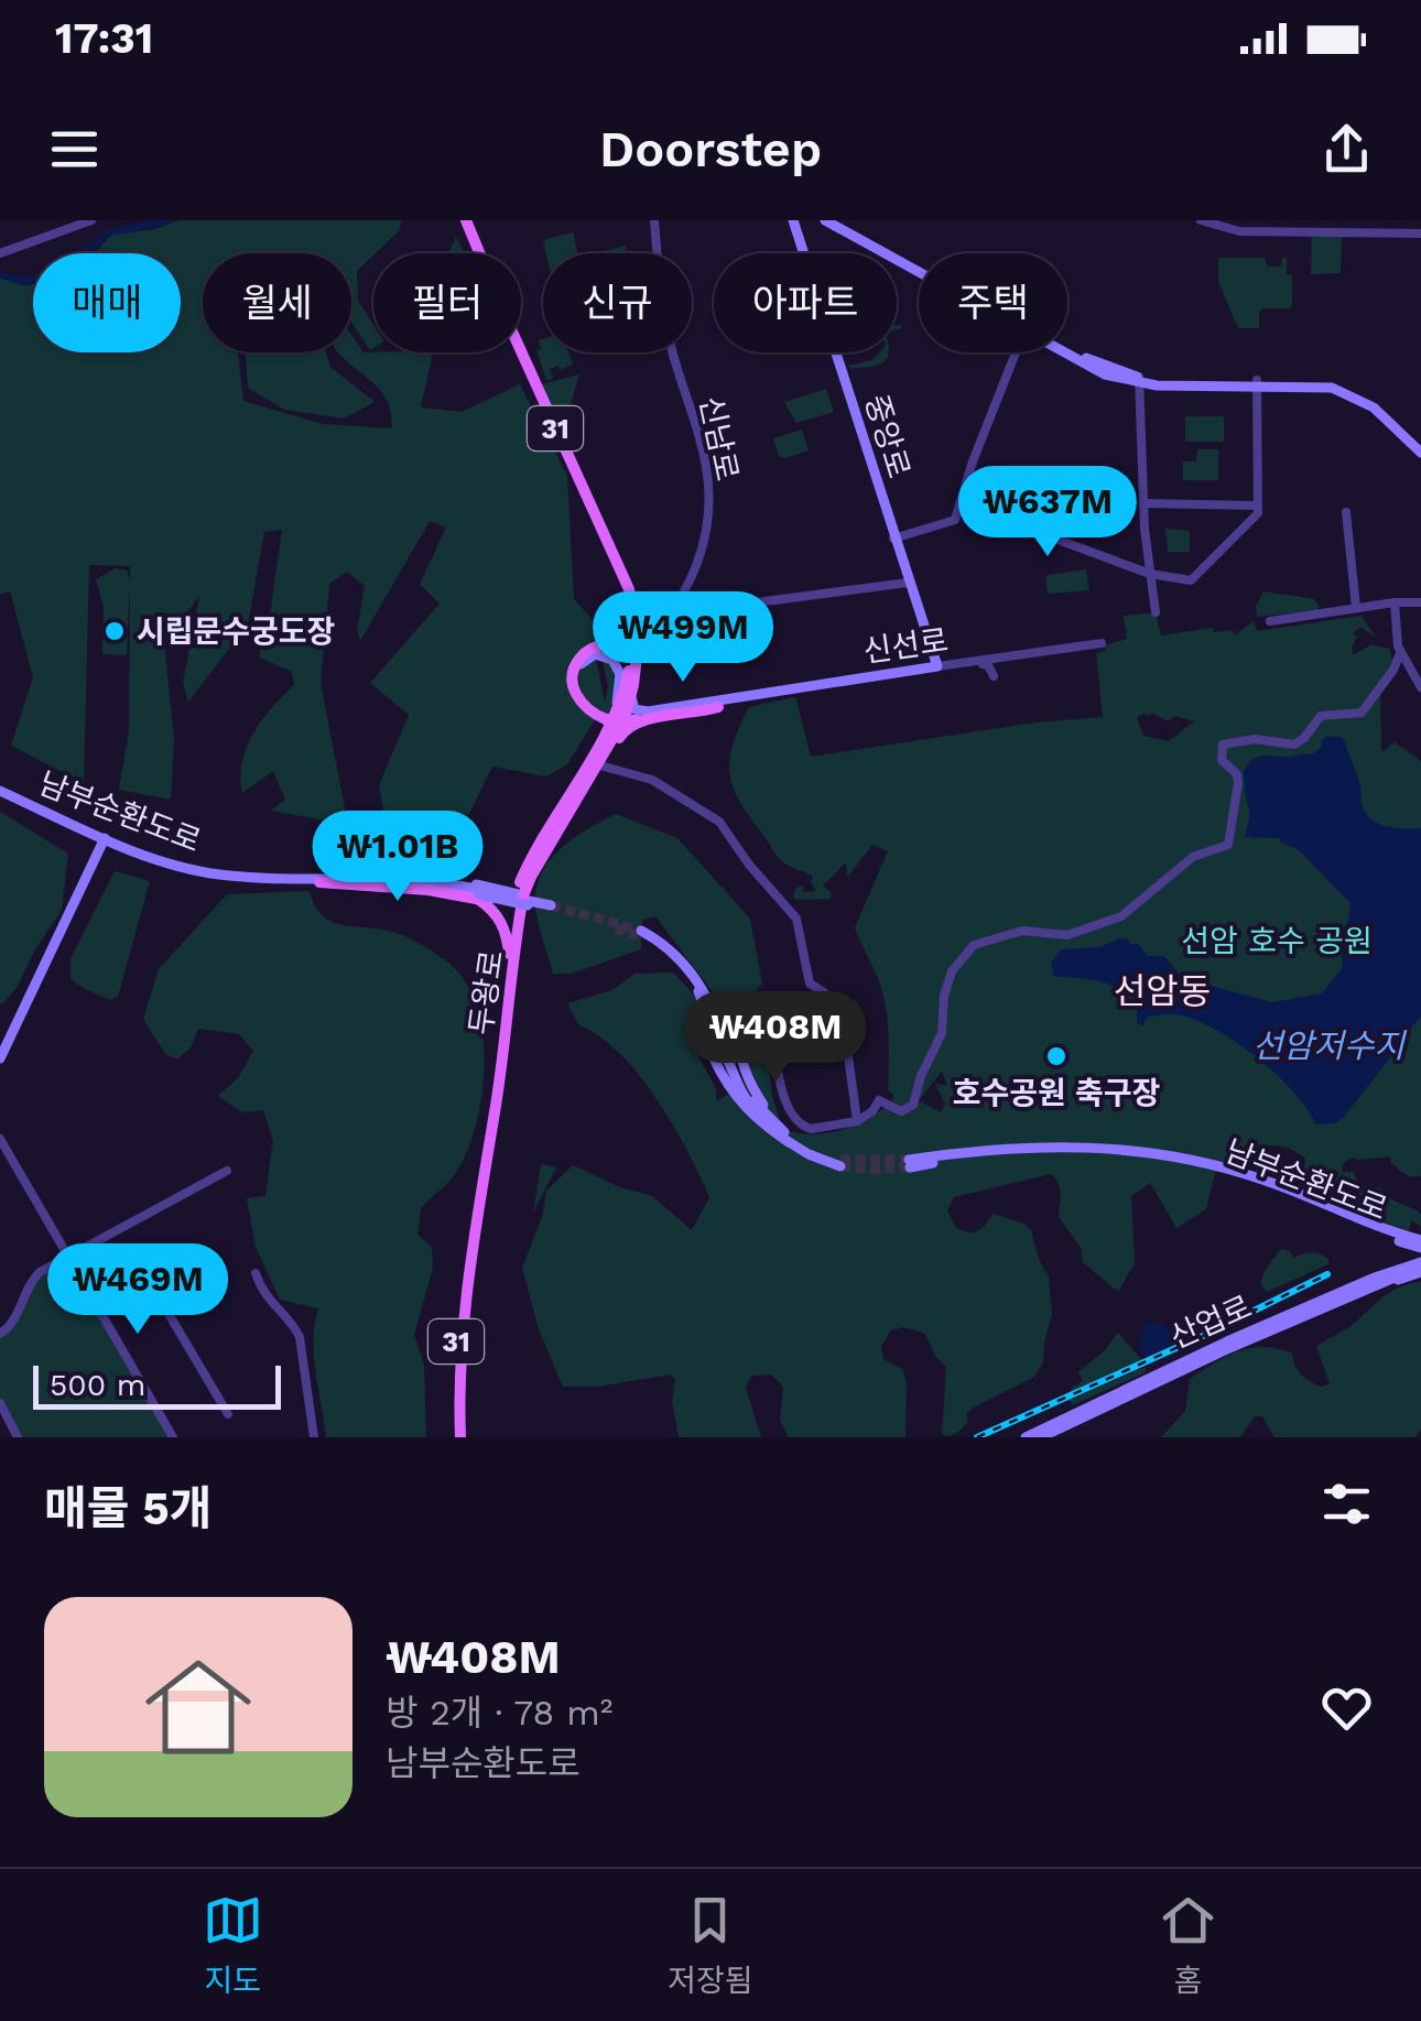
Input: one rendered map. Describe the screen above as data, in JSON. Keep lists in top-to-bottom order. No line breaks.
{"streets":{"main road":["31","중앙로","신선로","남부순환도로","두왕로","산업로"],"street":["신남로"]},"crossings":[["중앙로","신선로"],["신남로","두왕로"],["신선로","두왕로"]],"districts":["선암동"],"water":["선암저수지"],"parks":["선암 호수 공원"],"places":["시립문수궁도장","호수공원 축구장"],"scale_bar":"500 m","page":{"status":"17:31","header":"Doorstep","chip":["매매","월세","필터","신규","아파트","주택"],"price":["₩637M","₩499M","₩1.01B","₩408M","₩469M"],"scale":"500 m","heading":"매물 5개","list":[{"name":"₩408M","note":"방 2개 · 78 m² · 남부순환도로"}],"tabs":["지도","저장됨","홈"]}}
